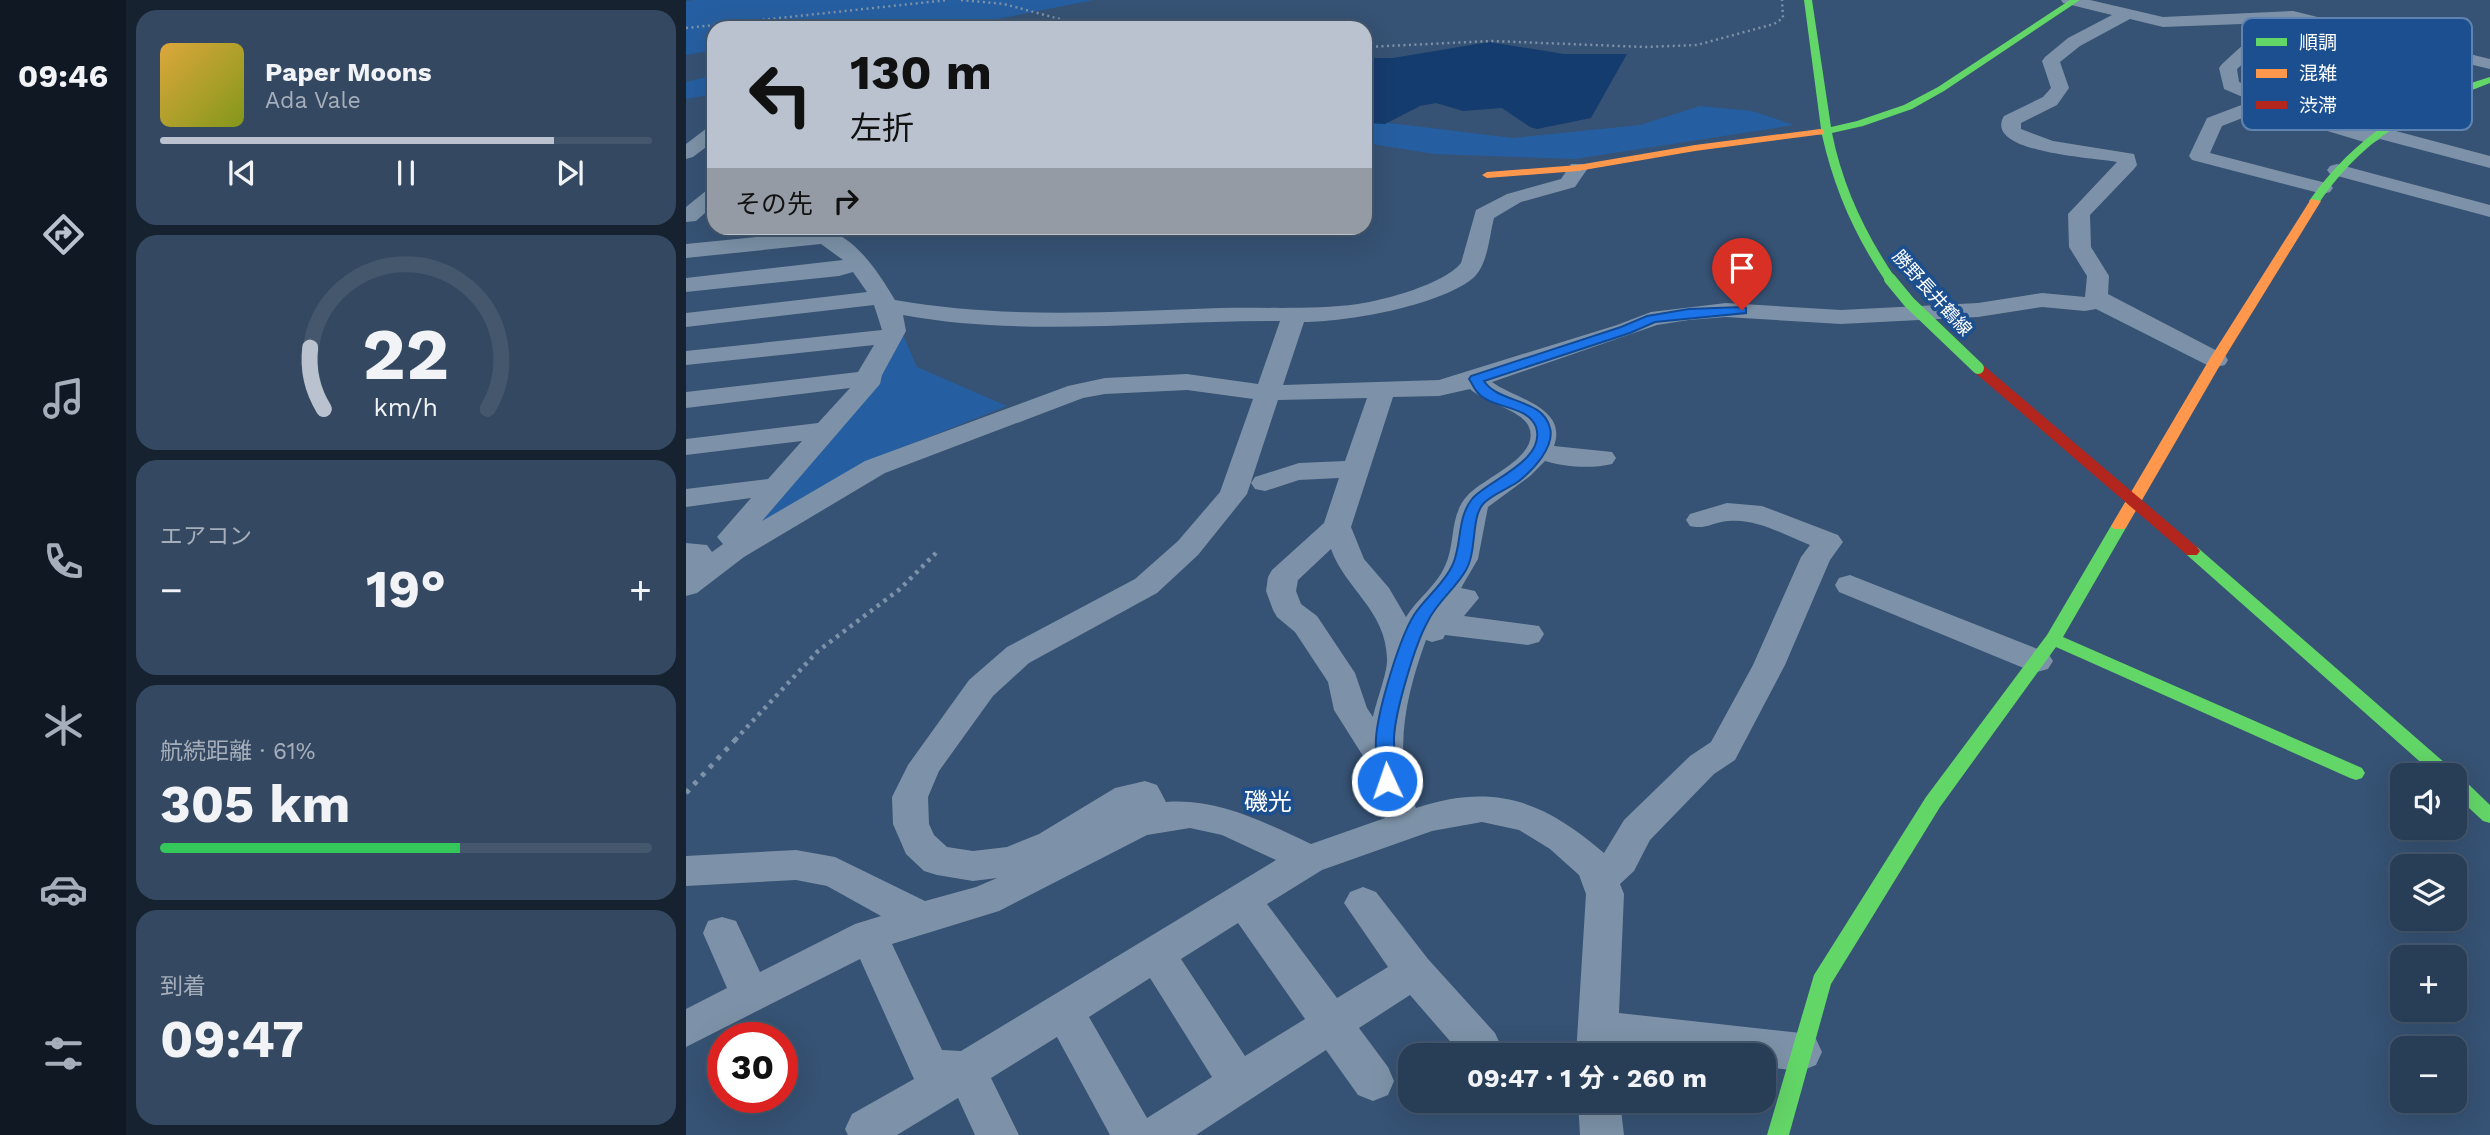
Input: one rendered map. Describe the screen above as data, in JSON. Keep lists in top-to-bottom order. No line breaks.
{"streets":{"street":["勝野長井鶴線"]},"districts":["磯光"],"legend":["順調","混雑","渋滞"],"page":{"tabs":"09:46","turn":["130 m","左折"],"song":["Paper Moons","Ada Vale"],"then":"その先","tile":["エアコン",["航続距離 · 61%","305 km"],["到着","09:47"]],"heat":["−","19°","+"],"map_buttons":["+","−"],"limit":"30","trip":"09:47 · 1 分 · 260 m","gauge":["22","km/h"]}}
